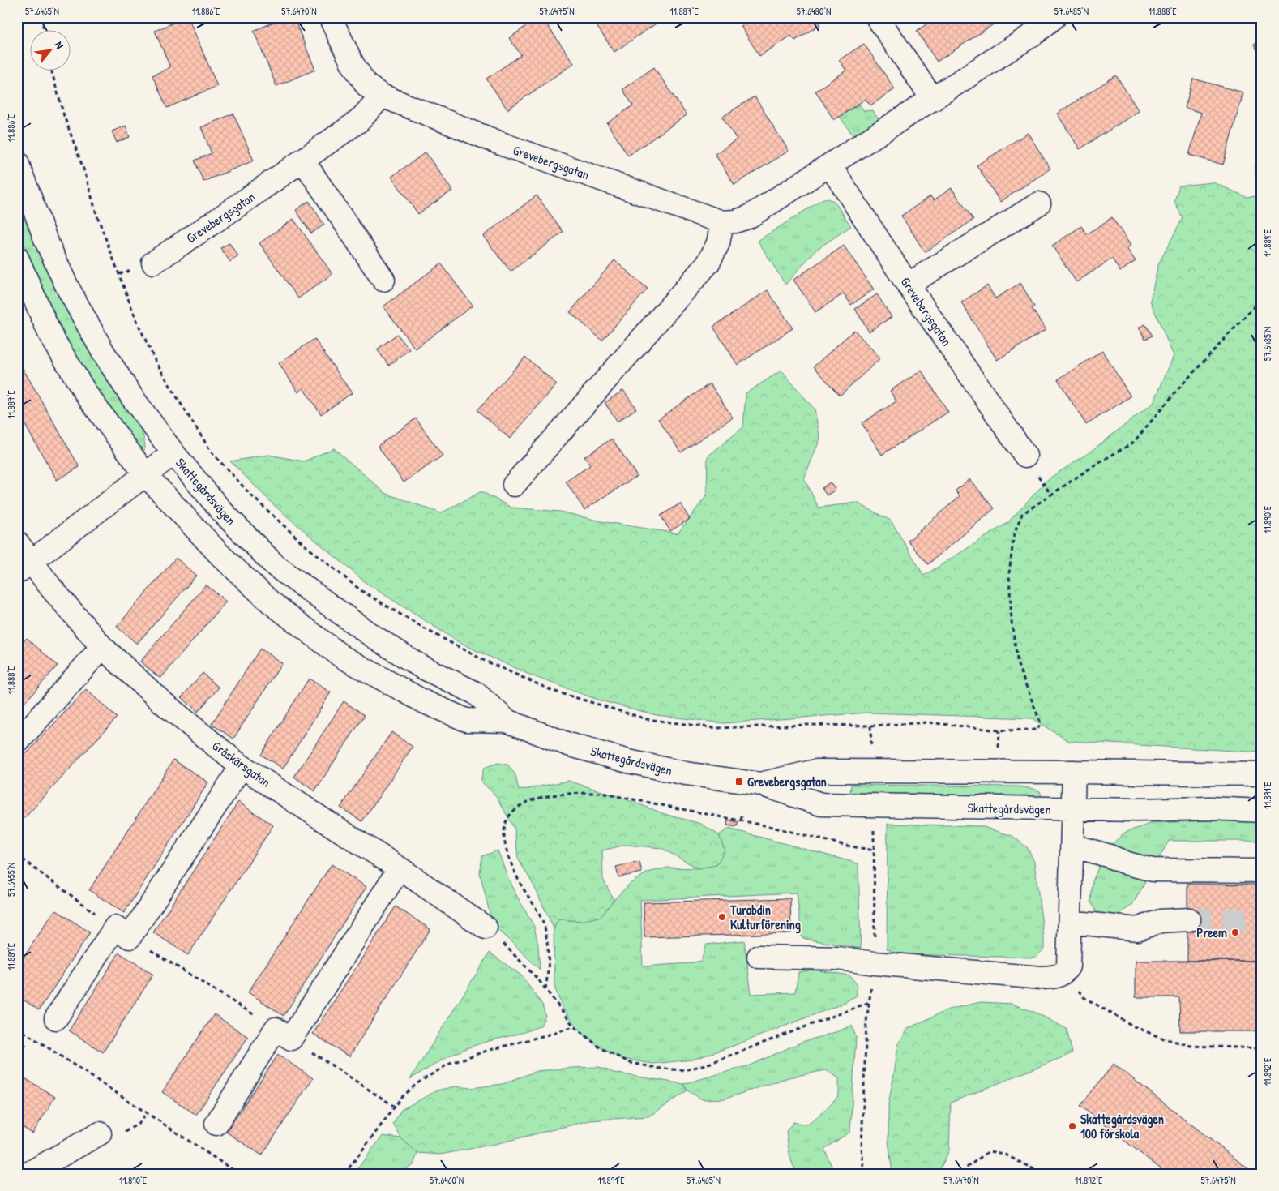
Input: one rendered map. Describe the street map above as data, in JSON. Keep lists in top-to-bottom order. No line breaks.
{"streets":{"street":["Grevebergsgatan","Skattegårdsvägen","Gråskärsgatan"]},"places":{"transit":["Grevebergsgatan"],"other":["Turabdin Kulturförening","Preem","Skattegårdsvägen 100 förskola"]},"north":"top right","coordinates":["57.6465°N","11.886°E","57.6470°N","57.6475°N","11.887°E","57.6480°N","57.6485°N","11.888°E","11.889°E","11.890°E","11.891°E","57.6455°N","11.892°E","57.6460°N"]}
